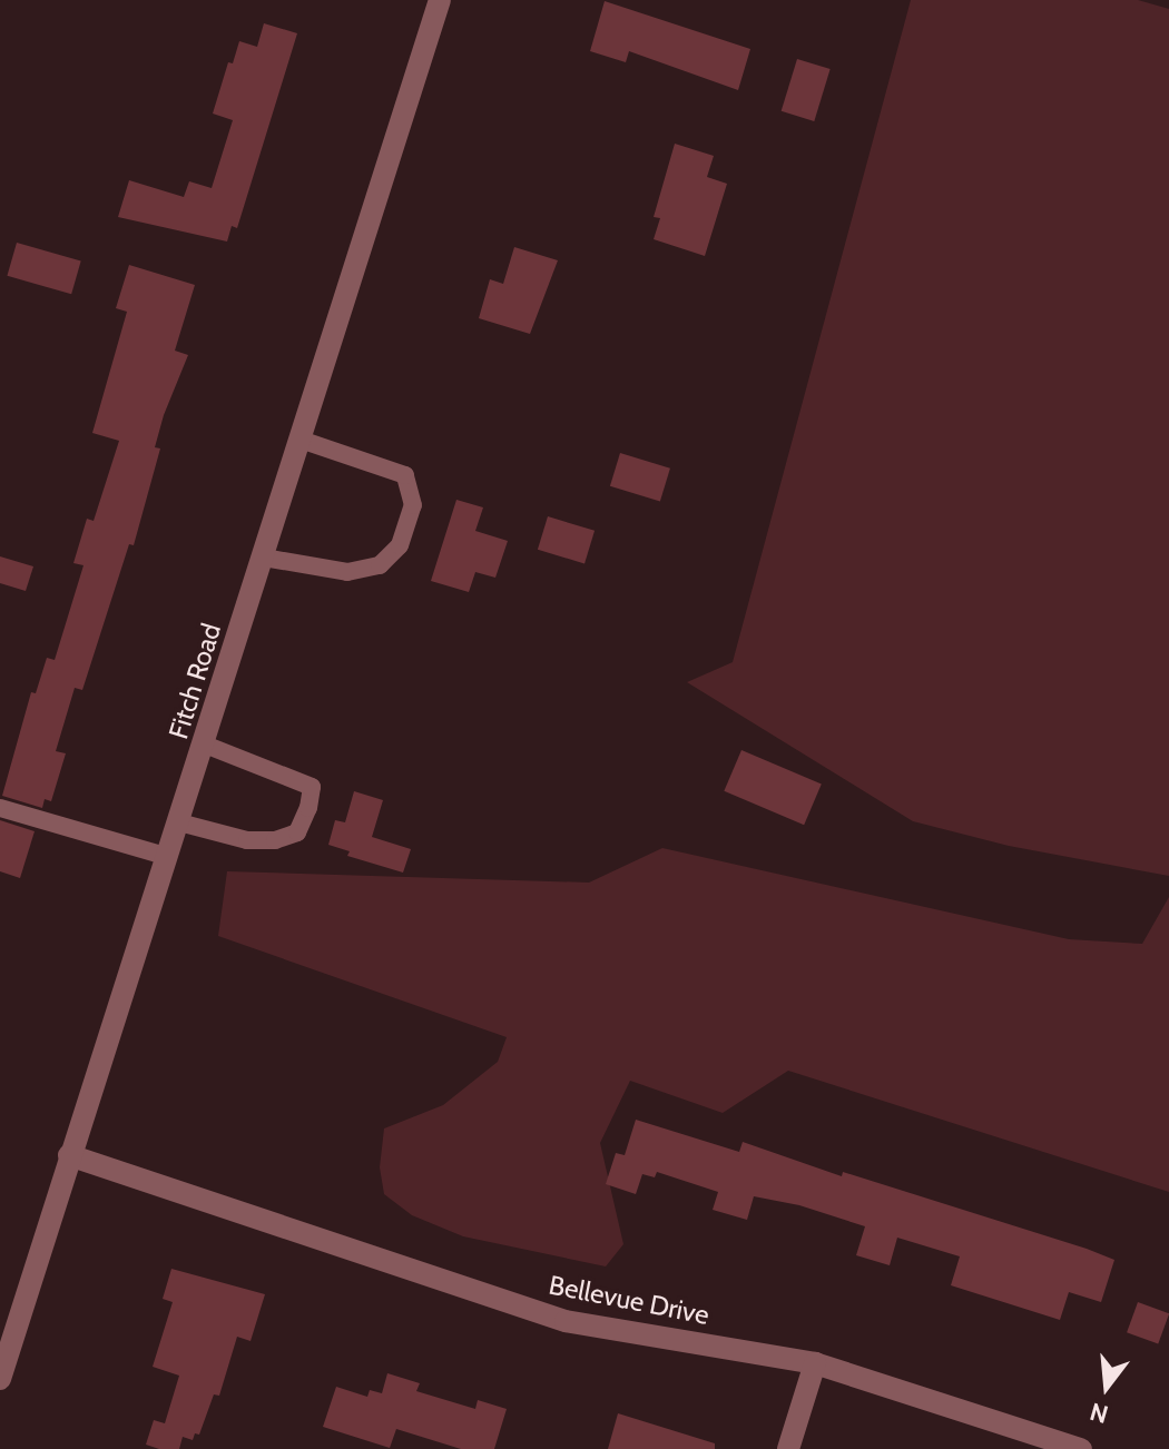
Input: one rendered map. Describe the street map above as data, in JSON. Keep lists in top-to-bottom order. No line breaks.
{"streets":{"street":["Fitch Road","Bellevue Drive"]},"crossings":[["Fitch Road","Bellevue Drive"]],"north":"bottom"}
